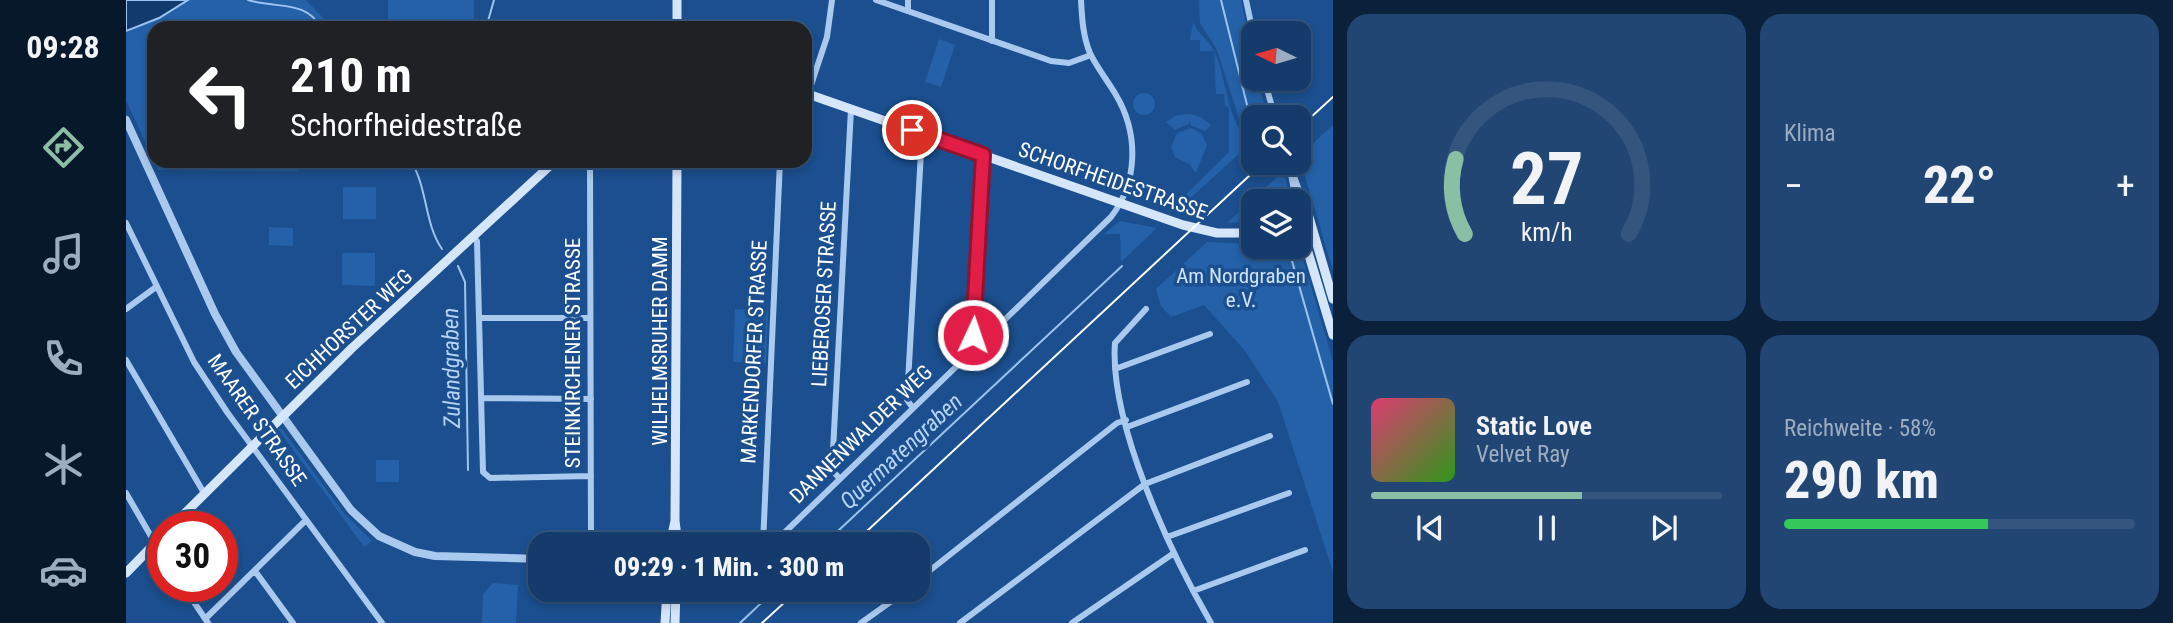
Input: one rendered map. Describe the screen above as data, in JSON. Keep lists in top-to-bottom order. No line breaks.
{"streets":{"main road":["SCHORFHEIDESTRASSE","EICHHORSTER WEG","WILHELMSRUHER DAMM"],"street":["LIEBEROSER STRASSE","MARKENDORFER STRASSE","STEINKIRCHENER STRASSE","MAARER STRASSE","DANNENWALDER WEG"]},"crossings":[["SCHORFHEIDESTRASSE","LIEBEROSER STRASSE"],["SCHORFHEIDESTRASSE","DANNENWALDER WEG"],["LIEBEROSER STRASSE","DANNENWALDER WEG"],["EICHHORSTER WEG","MAARER STRASSE"]],"water":["Zulandgraben","Quermatengraben"],"parks":["Am Nordgraben e.V."],"north":"left","page":{"tabs":"09:28","tile":["Klima",["Reichweite · 58%","290 km"]],"turn":["210 m","Schorfheidestraße"],"heat":["−","22°","+"],"song":["Static Love","Velvet Ray"],"limit":"30","trip":"09:29 · 1 Min. · 300 m","gauge":["27","km/h"]}}
